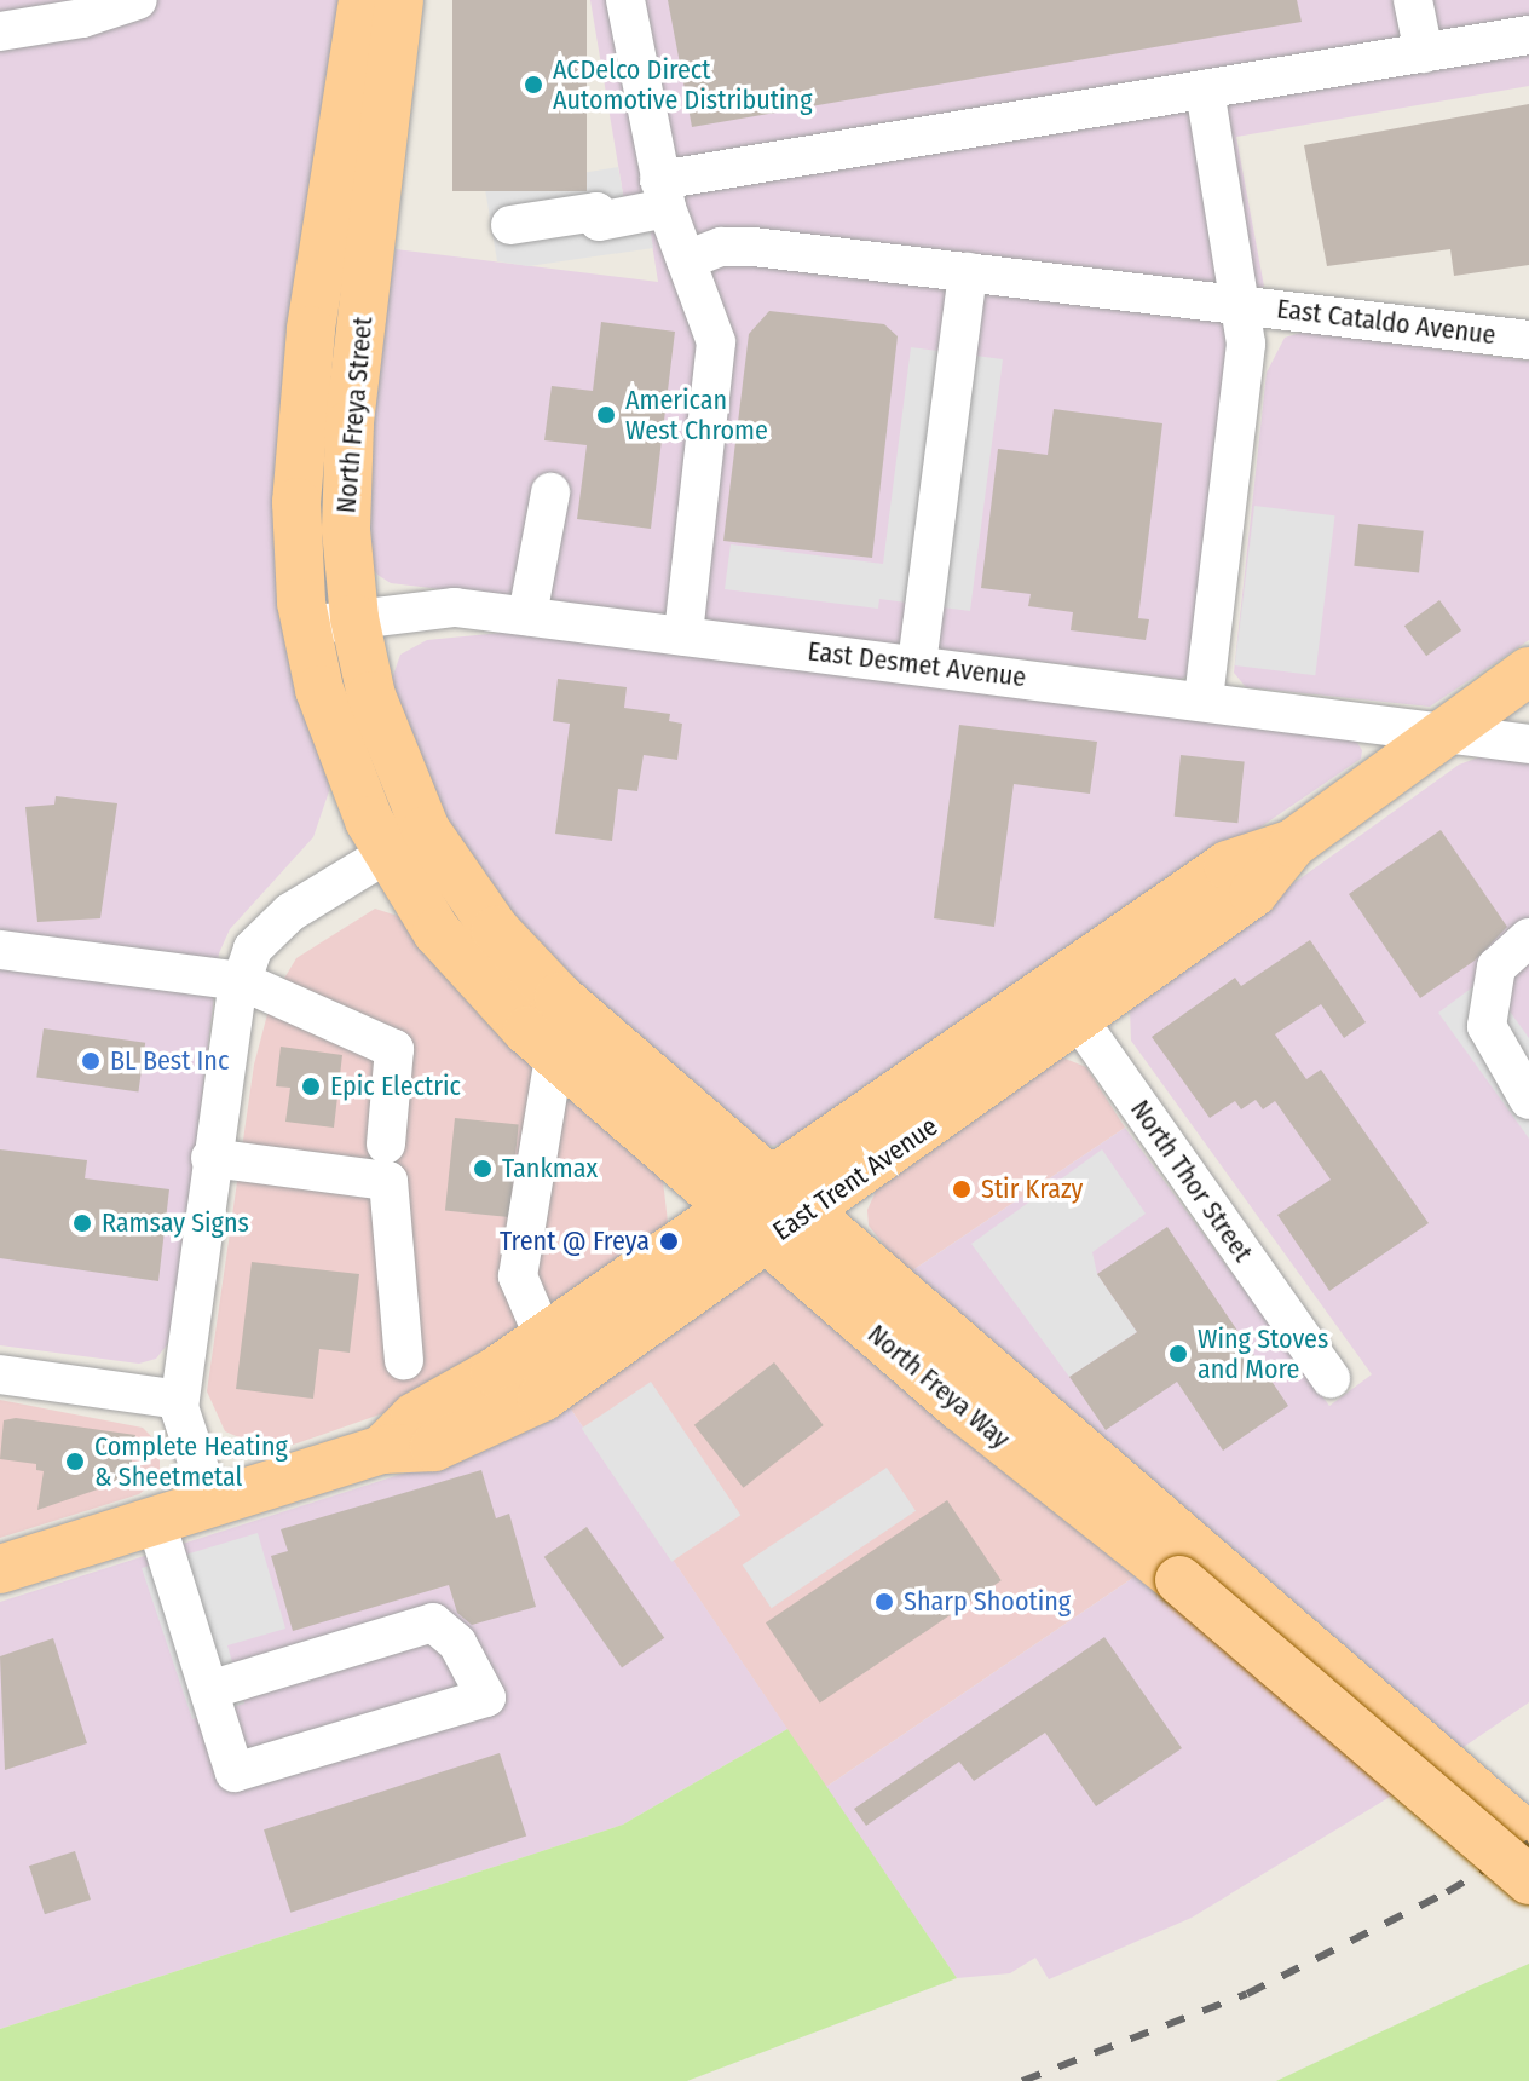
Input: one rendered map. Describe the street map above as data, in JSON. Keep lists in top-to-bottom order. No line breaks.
{"streets":{"main road":["North Freya Street","East Trent Avenue","North Freya Way"],"street":["East Cataldo Avenue","East Desmet Avenue","North Thor Street"]},"crossings":[["North Freya Street","East Desmet Avenue"],["North Freya Street","North Freya Way"],["East Desmet Avenue","East Trent Avenue"],["East Trent Avenue","North Thor Street"],["East Trent Avenue","North Freya Way"]],"places":["ACDelco Direct Automotive Distributing","American West Chrome","BL Best Inc","Epic Electric","Tankmax","Stir Krazy","Ramsay Signs","Trent @ Freya","Wing Stoves and More","Complete Heating & Sheetmetal","Sharp Shooting"]}
